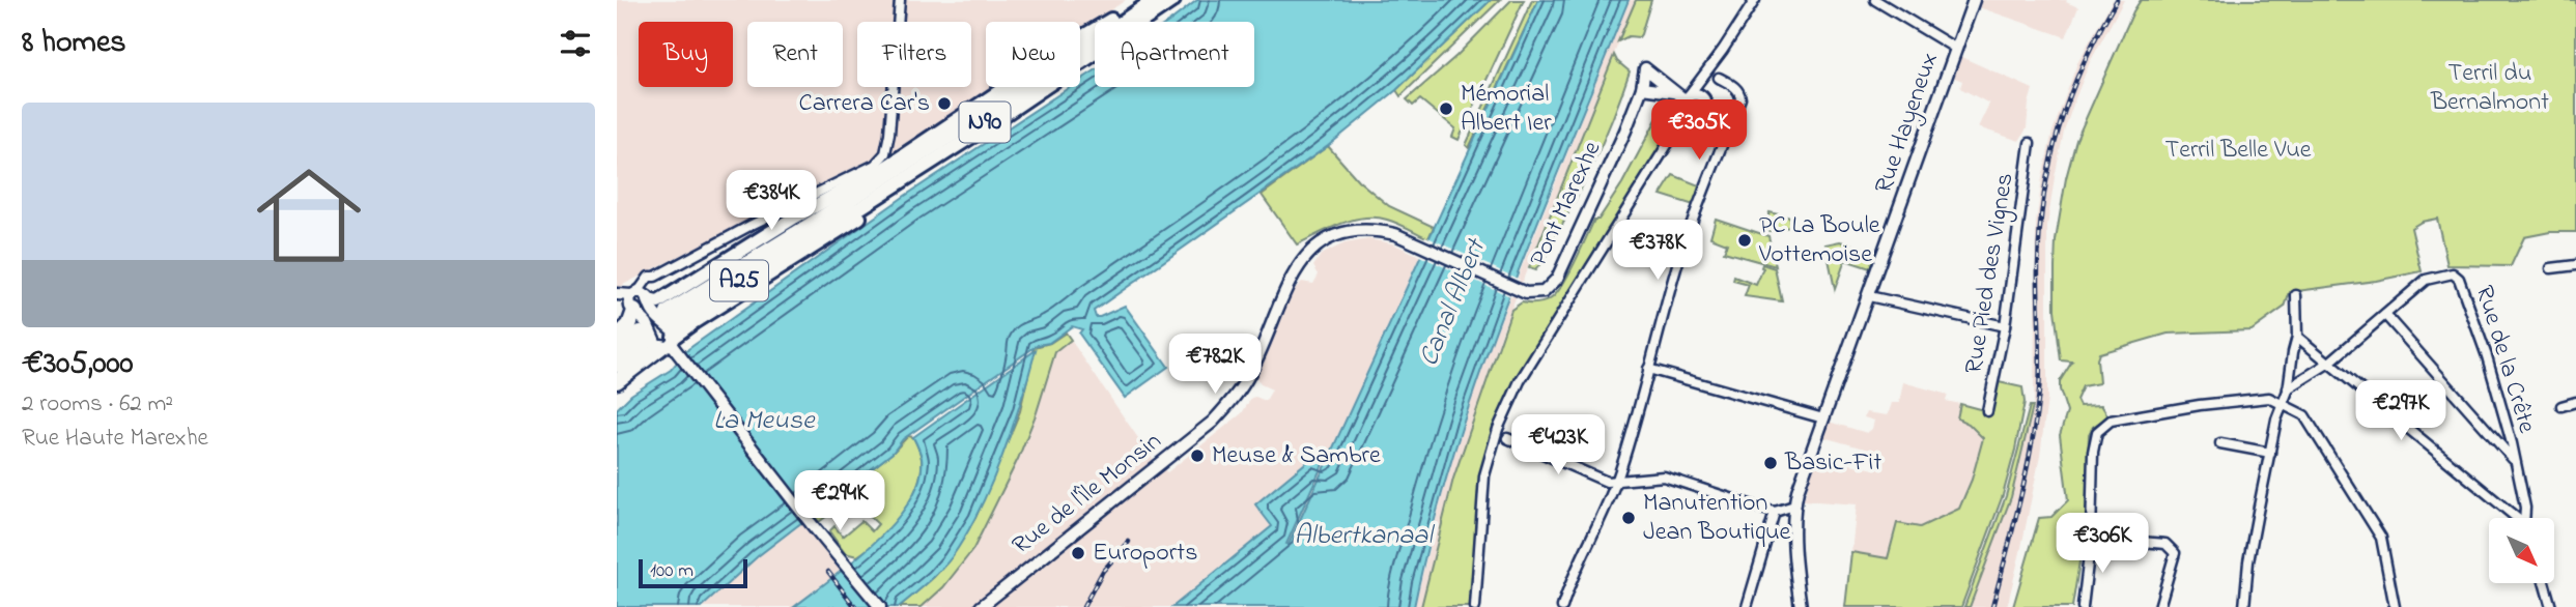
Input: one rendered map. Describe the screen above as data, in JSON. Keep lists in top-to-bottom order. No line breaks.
{"streets":{"highway":["A25"],"main road":["N90"],"street":["Rue Hayeneux","Pont Marexhe","Rue Pied des Vignes","Rue de la Crête","Rue de l'Île Monsin"]},"crossings":[["N90","A25"],["Pont Marexhe","Rue de l'Île Monsin"]],"water":["Canal Albert","La Meuse","Albertkanaal"],"parks":["Terril du Bernalmont","Terril Belle Vue"],"places":["Carrera Car's","Mémorial Albert Ier","PC La Boule Vottemoise","Meuse & Sambre","Basic-Fit","Manutention Jean Boutique","Euroports"],"scale_bar":"100 m","north":"bottom right","page":{"heading":"8 homes","chip":["Buy","Rent","Filters","New","Apartment"],"list":[{"name":"€305,000","note":"2 rooms · 62 m² · Rue Haute Marexhe"}],"price":["€305K","€384K","€378K","€782K","€297K","€423K","€294K","€306K"],"scale":"100 m"}}
